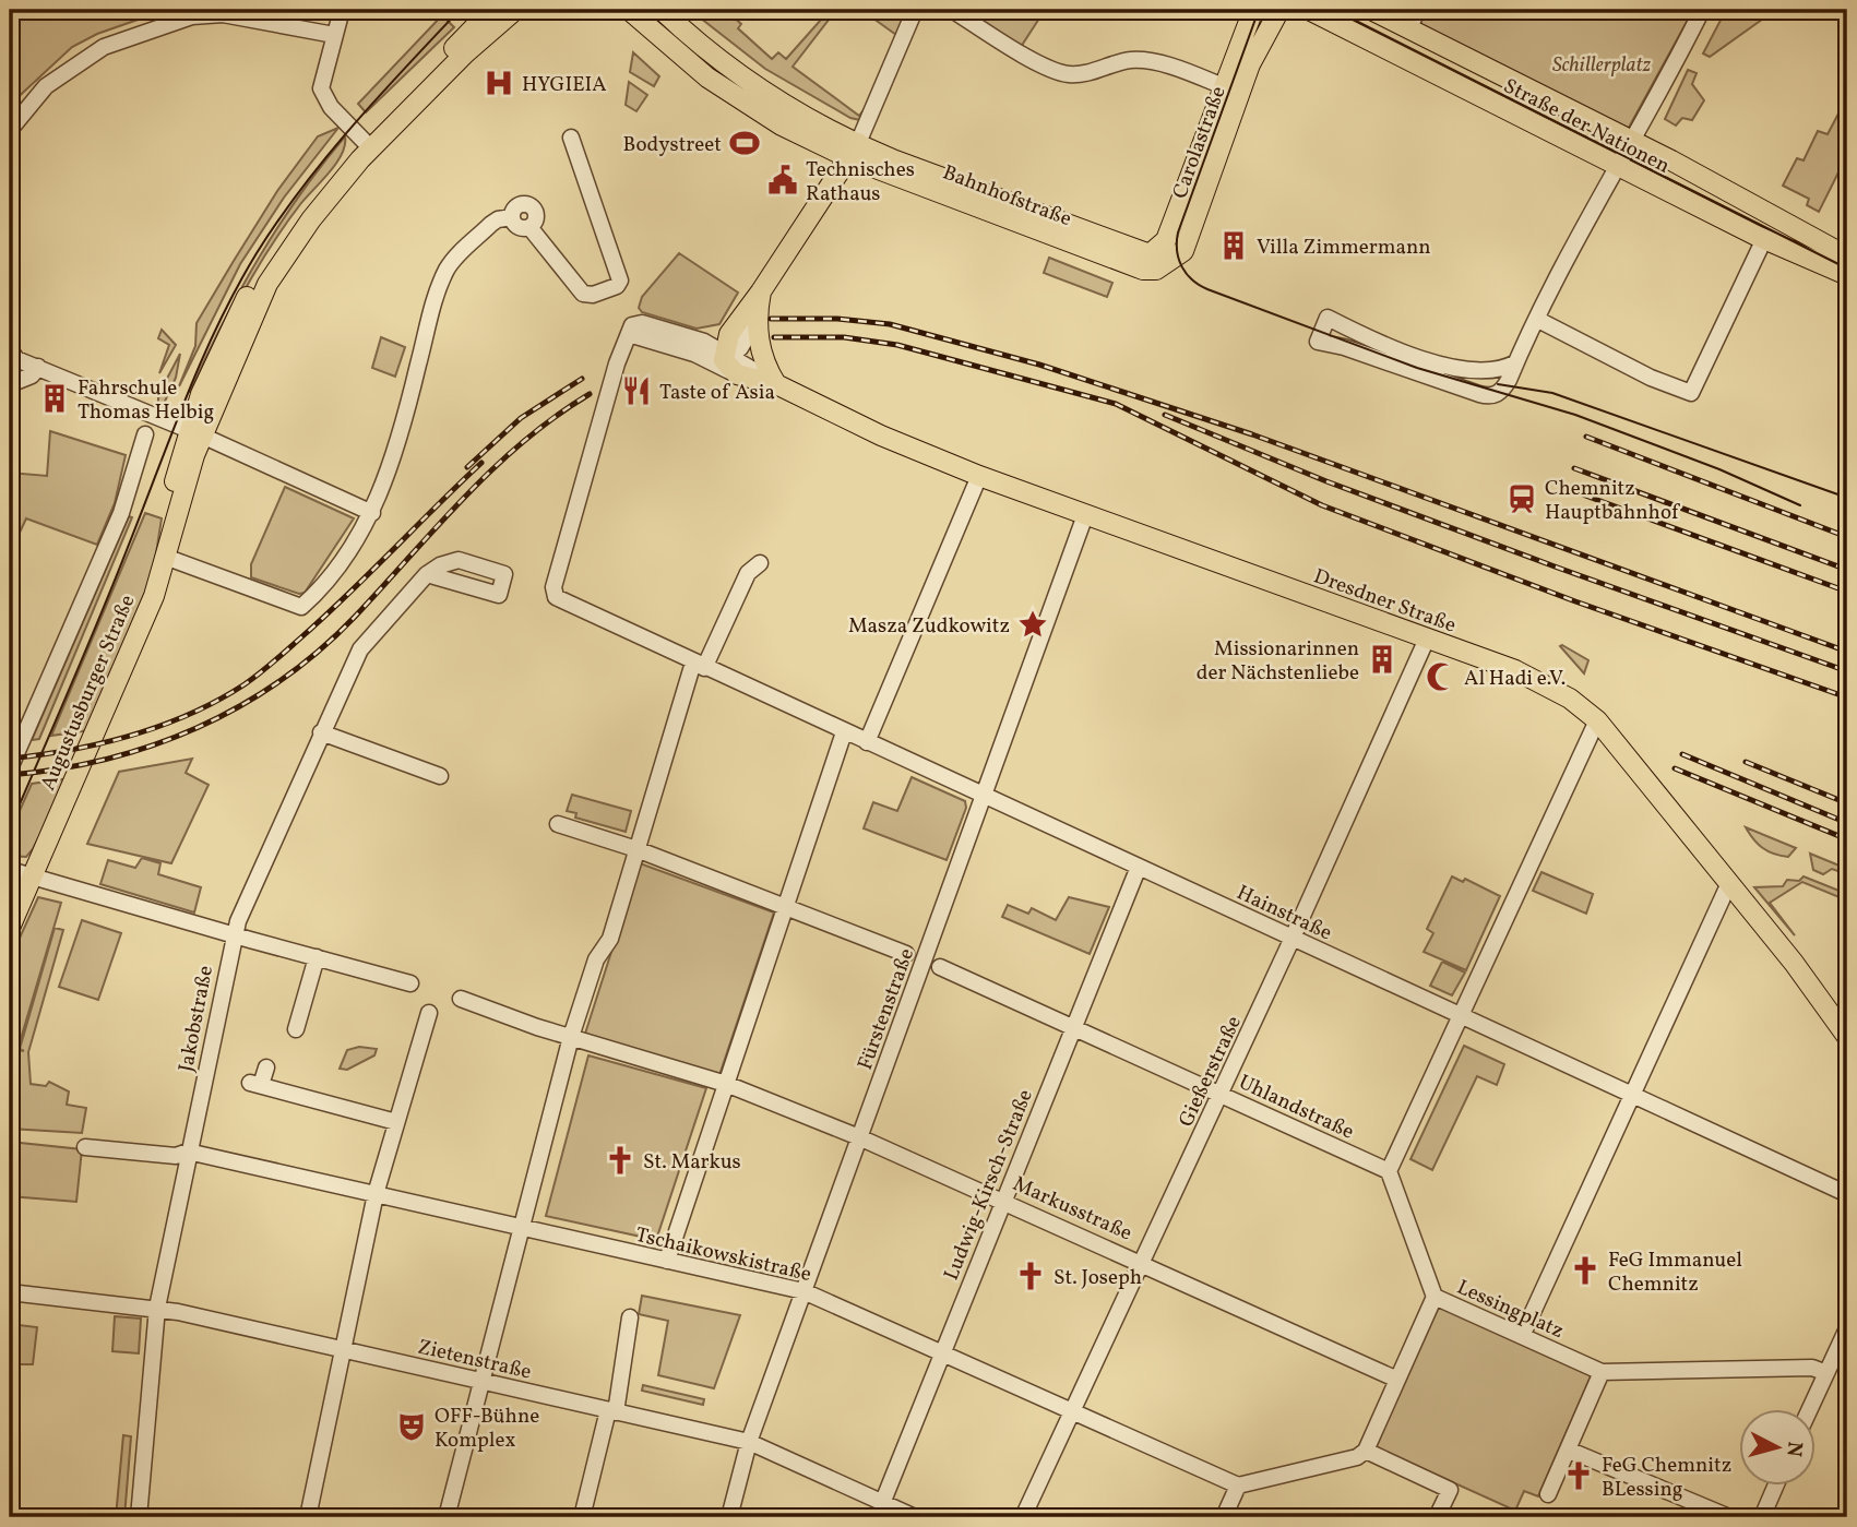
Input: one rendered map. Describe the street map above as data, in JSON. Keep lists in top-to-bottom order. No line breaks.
{"streets":{"main road":["Straße der Nationen","Carolastraße","Bahnhofstraße","Dresdner Straße","Augustusburger Straße"],"street":["Hainstraße","Fürstenstraße","Jakobstraße","Gießerstraße","Uhlandstraße","Ludwig-Kirsch-Straße","Markusstraße","Tschaikowskistraße","Lessingplatz","Zietenstraße"]},"crossings":[["Carolastraße","Bahnhofstraße"],["Dresdner Straße","Hainstraße"],["Dresdner Straße","Fürstenstraße"],["Dresdner Straße","Gießerstraße"],["Hainstraße","Fürstenstraße"],["Hainstraße","Gießerstraße"],["Hainstraße","Ludwig-Kirsch-Straße"],["Fürstenstraße","Markusstraße"],["Fürstenstraße","Tschaikowskistraße"],["Fürstenstraße","Zietenstraße"],["Jakobstraße","Tschaikowskistraße"],["Jakobstraße","Zietenstraße"],["Gießerstraße","Uhlandstraße"],["Gießerstraße","Markusstraße"],["Gießerstraße","Tschaikowskistraße"],["Uhlandstraße","Ludwig-Kirsch-Straße"],["Ludwig-Kirsch-Straße","Markusstraße"],["Ludwig-Kirsch-Straße","Tschaikowskistraße"],["Ludwig-Kirsch-Straße","Zietenstraße"],["Markusstraße","Lessingplatz"]],"parks":["Schillerplatz"],"places":{"hospital":["HYGIEIA"],"sports":["Bodystreet"],"public building":["Technisches Rathaus"],"building":["Villa Zimmermann","Fahrschule Thomas Helbig","Missionarinnen der Nächstenliebe"],"restaurant":["Taste of Asia"],"station":["Chemnitz Hauptbahnhof"],"place":["Masza Zudkowitz"],"mosque":["Al Hadi e.V."],"church":["St. Markus","FeG Immanuel Chemnitz","St. Joseph","FeG Chemnitz BLessing"],"theatre":["OFF-Bühne Komplex"]},"north":"right"}
